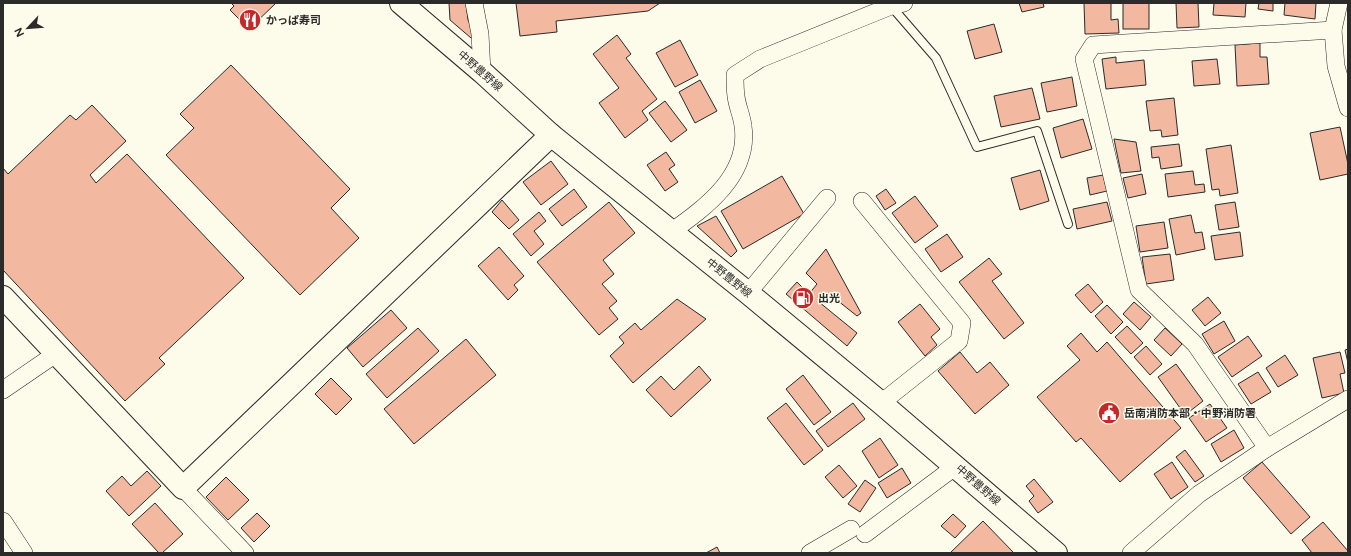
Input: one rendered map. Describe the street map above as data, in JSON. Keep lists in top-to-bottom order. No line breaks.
{"streets":{"main road":["中野豊野線"]},"places":{"restaurant":["かっぱ寿司"],"fuel station":["出光"],"public building":["岳南消防本部・中野消防署"]},"north":"bottom left"}
